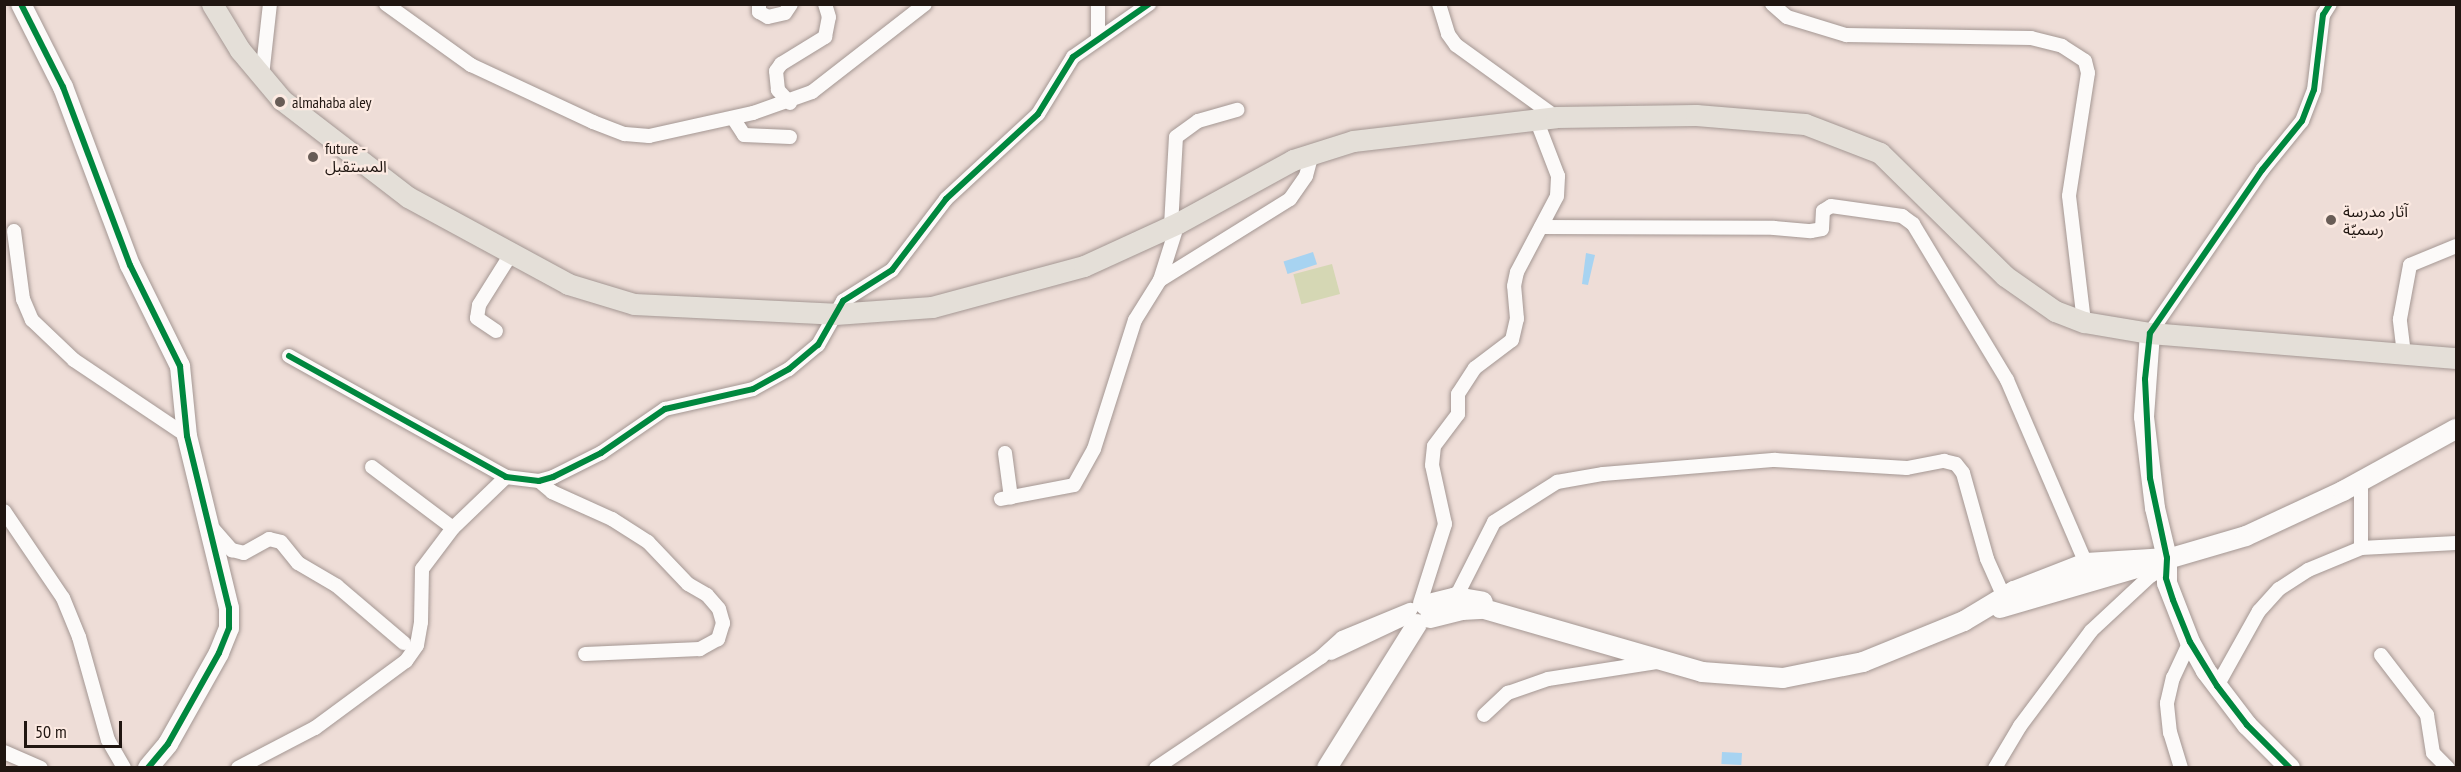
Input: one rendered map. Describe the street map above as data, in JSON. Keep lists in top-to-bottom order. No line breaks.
{"places":["almahaba aley","future - المستقبل","آثار مدرسة رسميّة"],"scale_bar":"50 m"}
